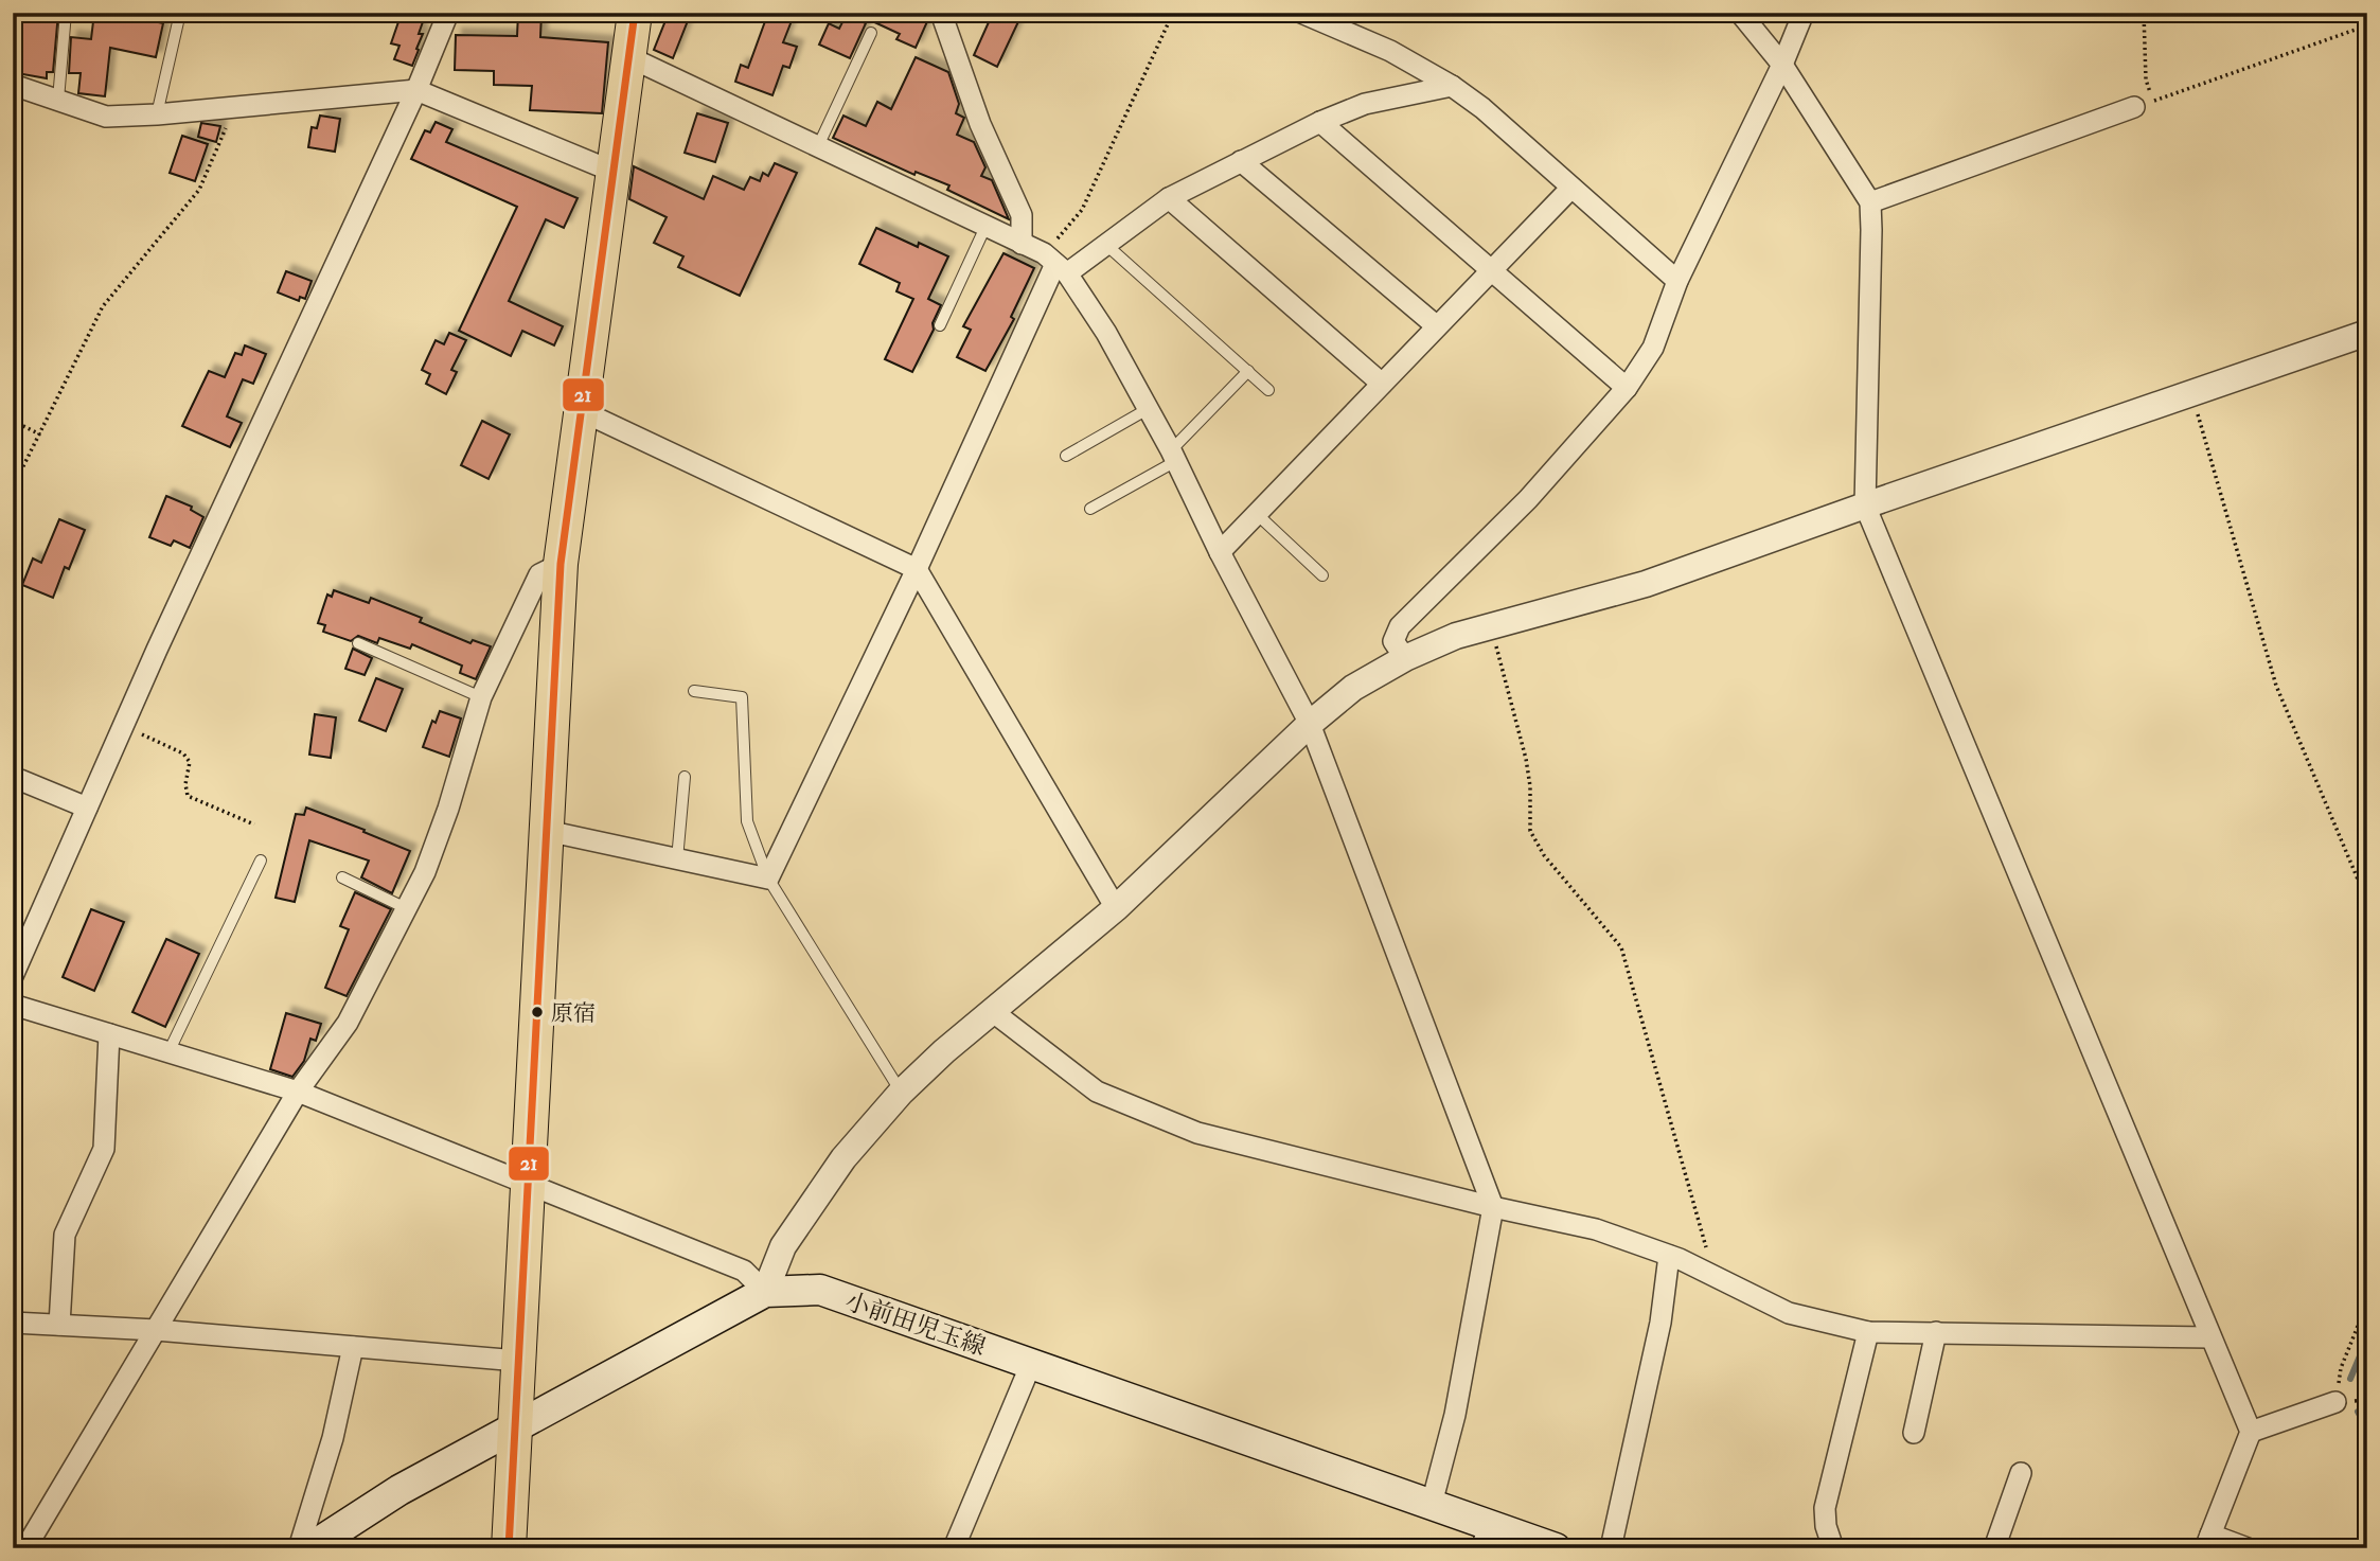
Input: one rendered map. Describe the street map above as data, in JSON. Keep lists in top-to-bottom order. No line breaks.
{"streets":{"main road":["小前田児玉線"]},"places":["原宿"],"lines":["transit line 21"]}
